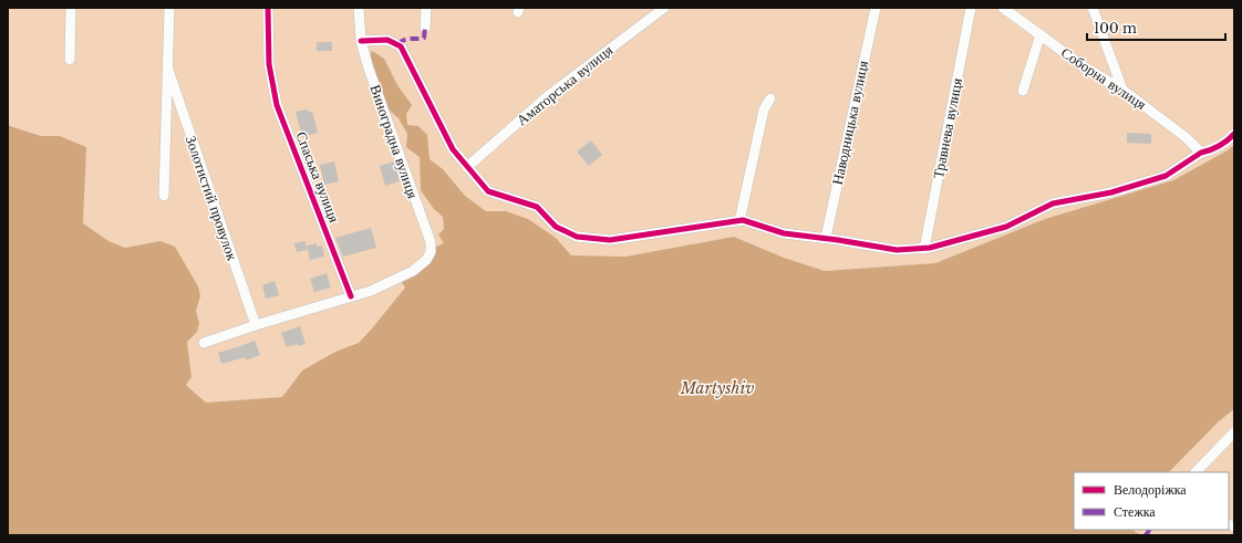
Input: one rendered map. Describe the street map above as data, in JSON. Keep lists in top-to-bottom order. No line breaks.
{"streets":{"street":["Соборна вулиця","Аматорська вулиця","Наводницька вулиця","Травнева вулиця","Виноградна вулиця","Спаська вулиця","Золотистий провулок"]},"crossings":[["Виноградна вулиця","Спаська вулиця"]],"water":["Martyshiv"],"legend":["Велодоріжка","Стежка"],"scale_bar":"100 m"}
